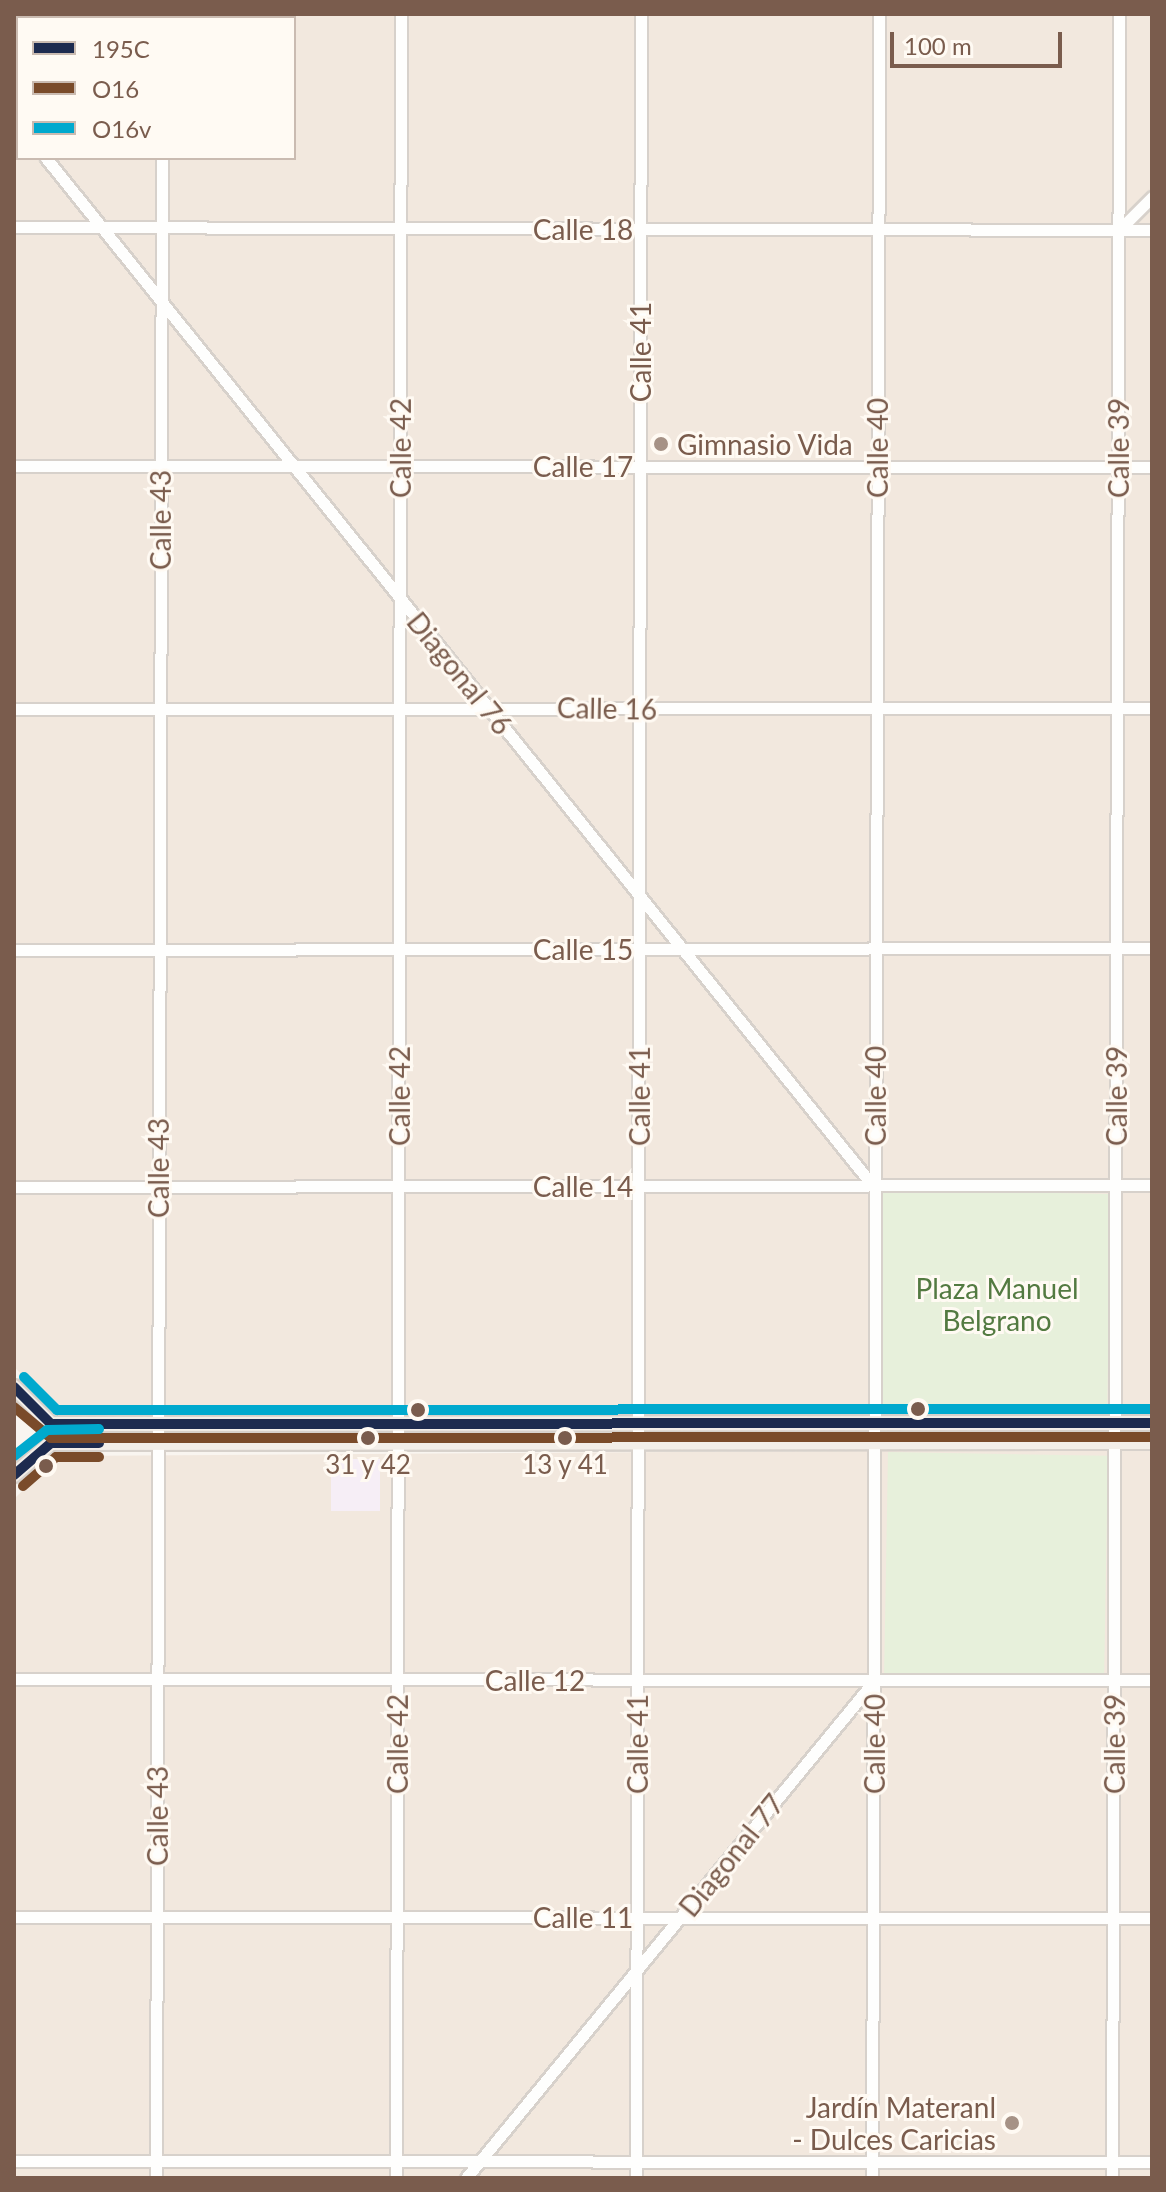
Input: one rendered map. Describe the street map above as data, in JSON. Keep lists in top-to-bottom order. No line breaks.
{"streets":{"street":["Calle 18","Calle 41","Calle 42","Calle 40","Calle 39","Calle 17","Calle 43","Diagonal 76","Calle 16","Calle 15","Calle 14","Calle 12","Diagonal 77","Calle 11"]},"crossings":[["Calle 18","Calle 41"],["Calle 18","Calle 42"],["Calle 18","Calle 40"],["Calle 18","Calle 39"],["Calle 18","Calle 43"],["Calle 18","Diagonal 76"],["Calle 41","Calle 17"],["Calle 41","Diagonal 76"],["Calle 41","Calle 16"],["Calle 41","Calle 15"],["Calle 41","Calle 14"],["Calle 41","Calle 12"],["Calle 41","Diagonal 77"],["Calle 41","Calle 11"],["Calle 42","Calle 17"],["Calle 42","Diagonal 76"],["Calle 42","Calle 16"],["Calle 42","Calle 15"],["Calle 42","Calle 14"],["Calle 42","Calle 12"],["Calle 42","Calle 11"],["Calle 40","Calle 17"],["Calle 40","Diagonal 76"],["Calle 40","Calle 16"],["Calle 40","Calle 15"],["Calle 40","Calle 14"],["Calle 40","Calle 12"],["Calle 40","Diagonal 77"],["Calle 40","Calle 11"],["Calle 39","Calle 17"],["Calle 39","Calle 16"],["Calle 39","Calle 15"],["Calle 39","Calle 14"],["Calle 39","Calle 12"],["Calle 39","Calle 11"],["Calle 17","Calle 43"],["Calle 17","Diagonal 76"],["Calle 43","Diagonal 76"],["Calle 43","Calle 16"],["Calle 43","Calle 15"],["Calle 43","Calle 14"],["Calle 43","Calle 12"],["Calle 43","Calle 11"],["Diagonal 76","Calle 16"],["Diagonal 76","Calle 15"],["Diagonal 76","Calle 14"],["Calle 12","Diagonal 77"],["Diagonal 77","Calle 11"]],"parks":["Plaza Manuel Belgrano"],"places":["Gimnasio Vida","31 y 42","13 y 41","Jardín Materanl - Dulces Caricias"],"lines":["transit line O16v","transit line 195C","transit line O16"],"legend":["195C","O16","O16v"],"scale_bar":"100 m"}
